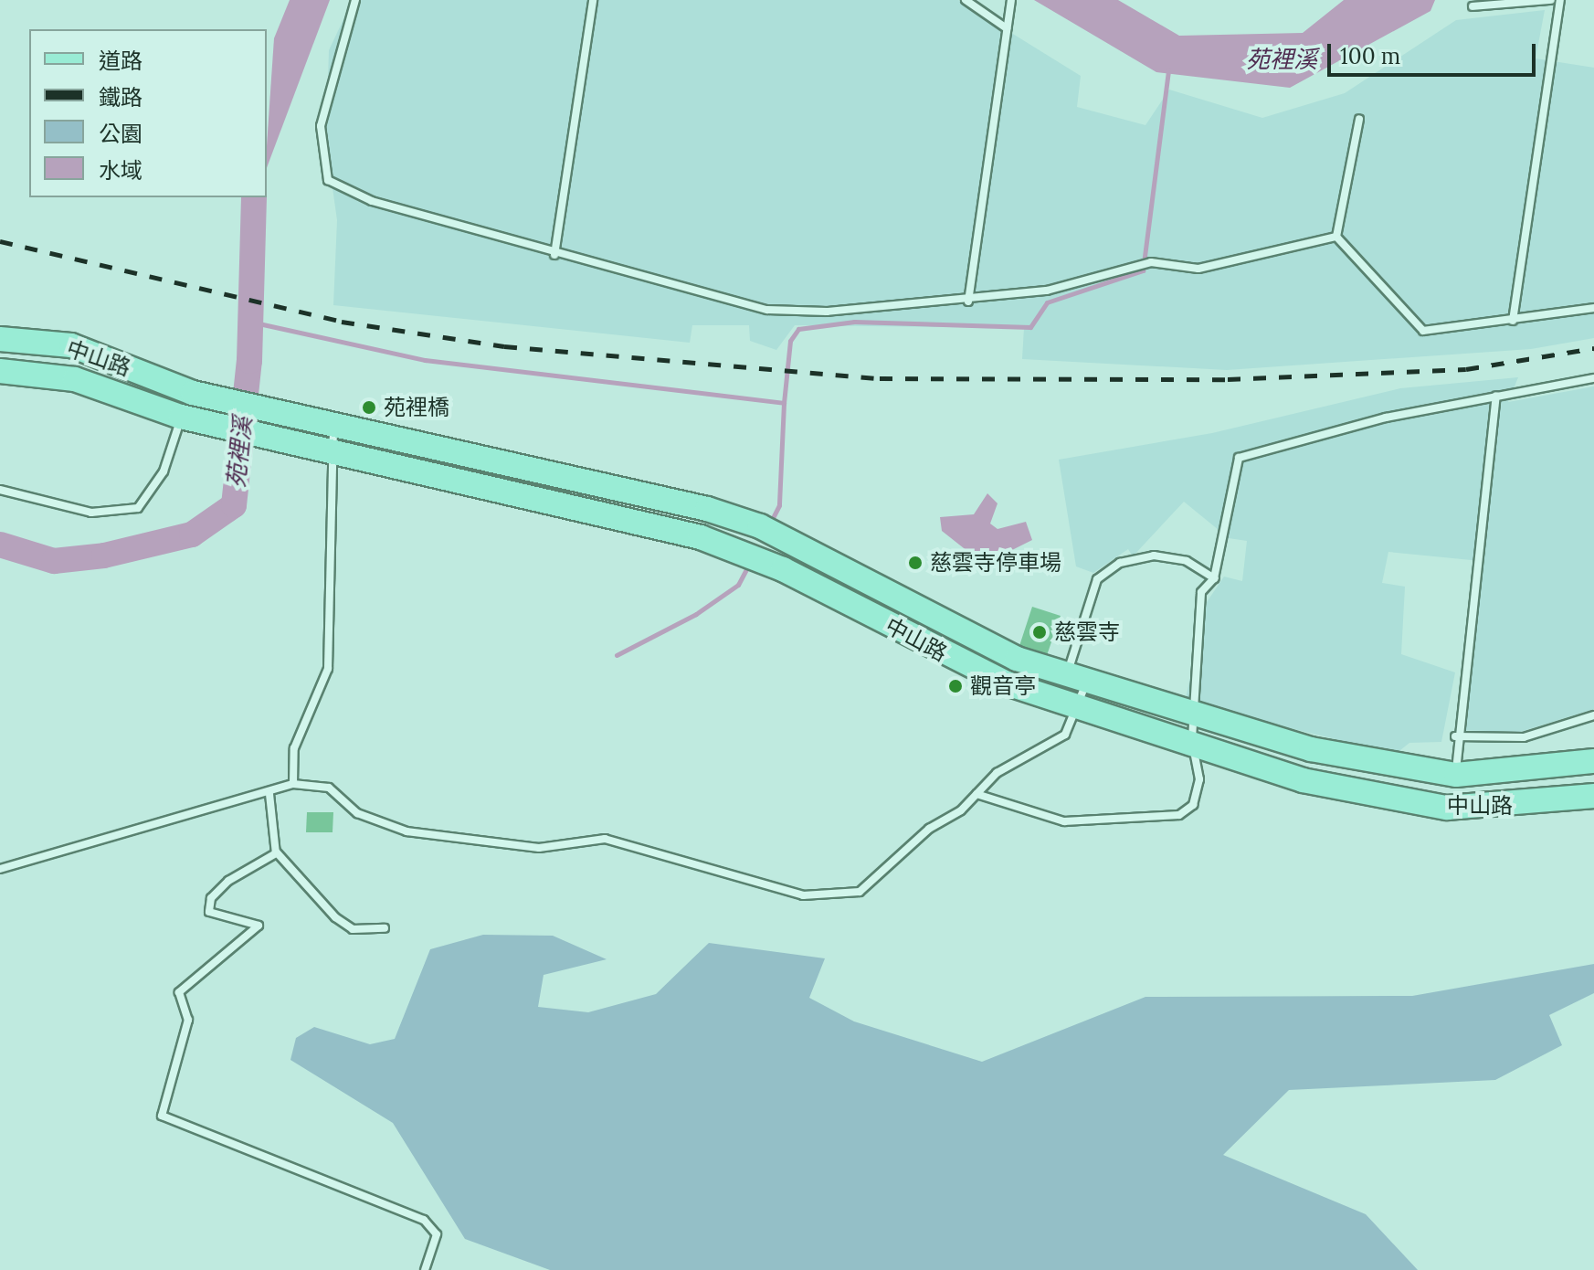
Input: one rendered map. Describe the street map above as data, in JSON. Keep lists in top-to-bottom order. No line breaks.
{"streets":{"main road":["中山路"]},"water":["苑裡溪"],"places":["苑裡橋","慈雲寺停車場","慈雲寺","觀音亭"],"legend":["道路","鐵路","公園","水域"],"scale_bar":"100 m"}
